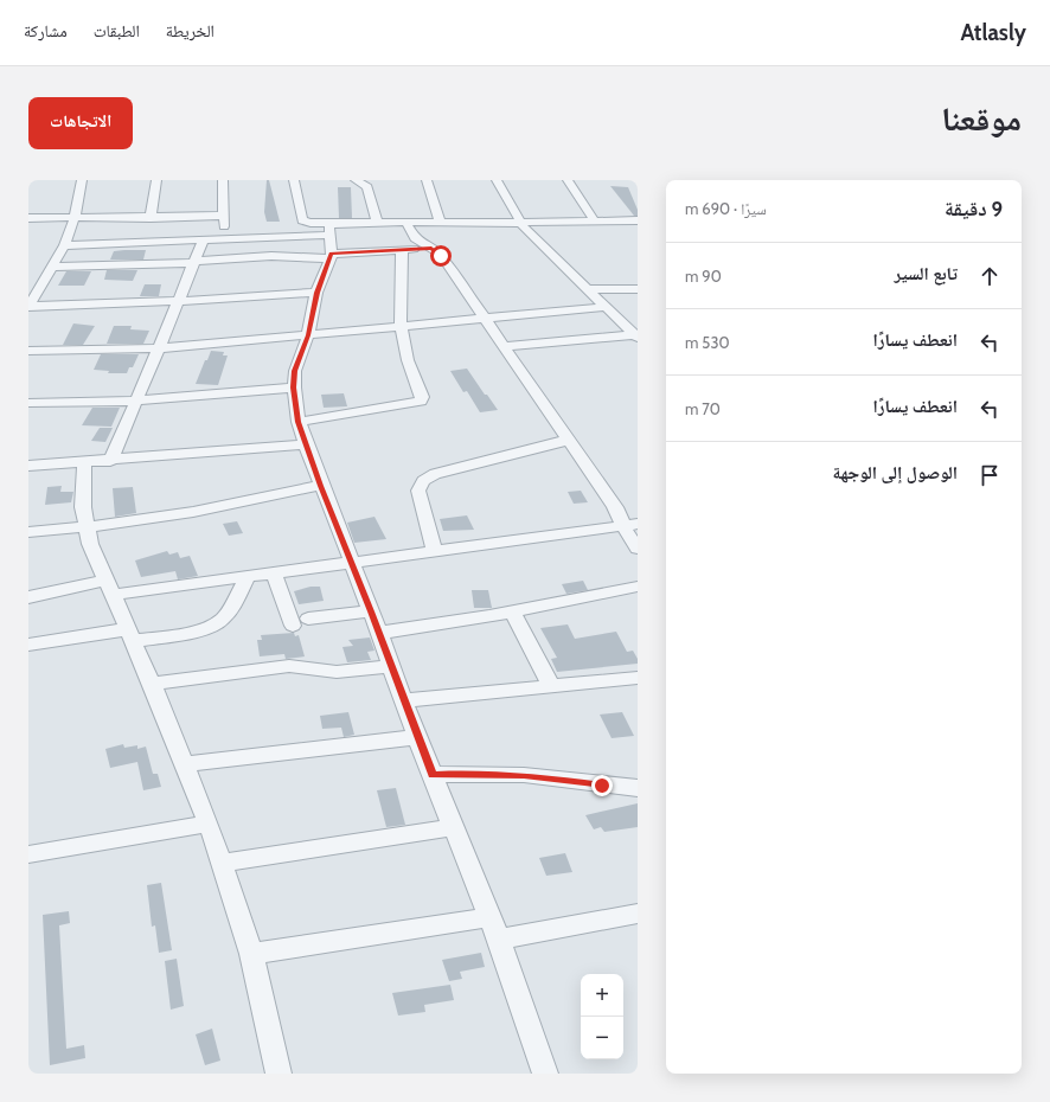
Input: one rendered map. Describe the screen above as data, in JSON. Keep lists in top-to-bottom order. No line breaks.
{"page":{"header":"Atlasly","nav":["الخريطة","الطبقات","مشاركة"],"title":"موقعنا","buttons":"الاتجاهات","heading":["9 دقيقة","سيرًا · 690 m"],"list":[["تابع السير","90 m"],["انعطف يسارًا","530 m"],["انعطف يسارًا","70 m"],"الوصول إلى الوجهة"],"map_buttons":["+","−"]}}
